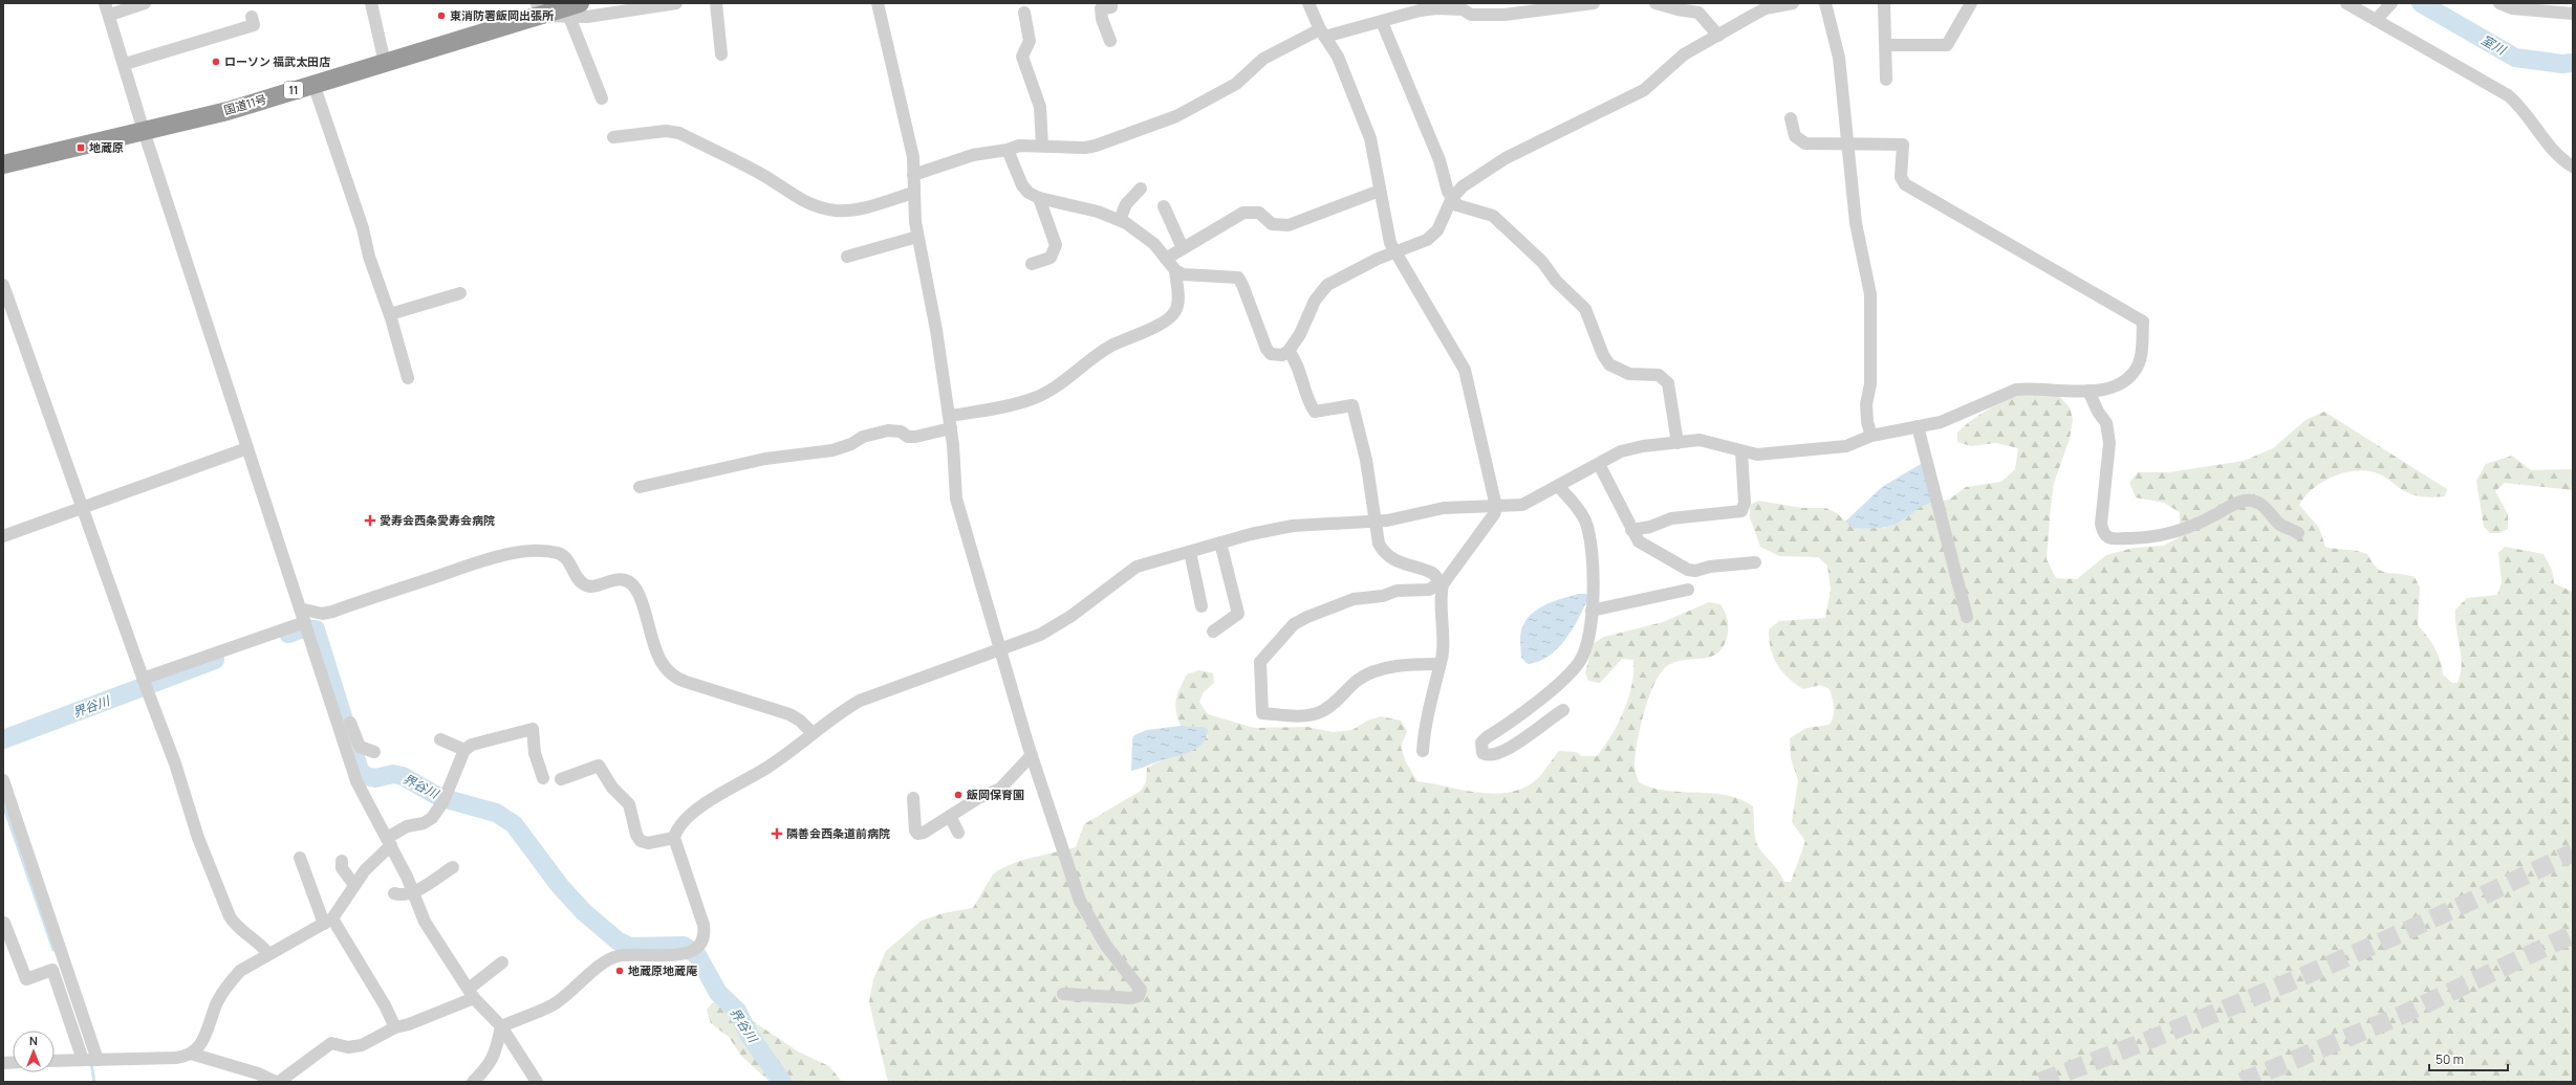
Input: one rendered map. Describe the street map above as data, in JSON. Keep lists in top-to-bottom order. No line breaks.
{"streets":{"highway":["11","国道11号"]},"water":["室川","界谷川"],"places":{"other":["東消防署飯岡出張所","ローソン 福武太田店","飯岡保育園","地蔵原地蔵庵"],"transit":["地蔵原"],"health":["愛寿会西条愛寿会病院","隣善会西条道前病院"]},"scale_bar":"50 m","north":"top"}
